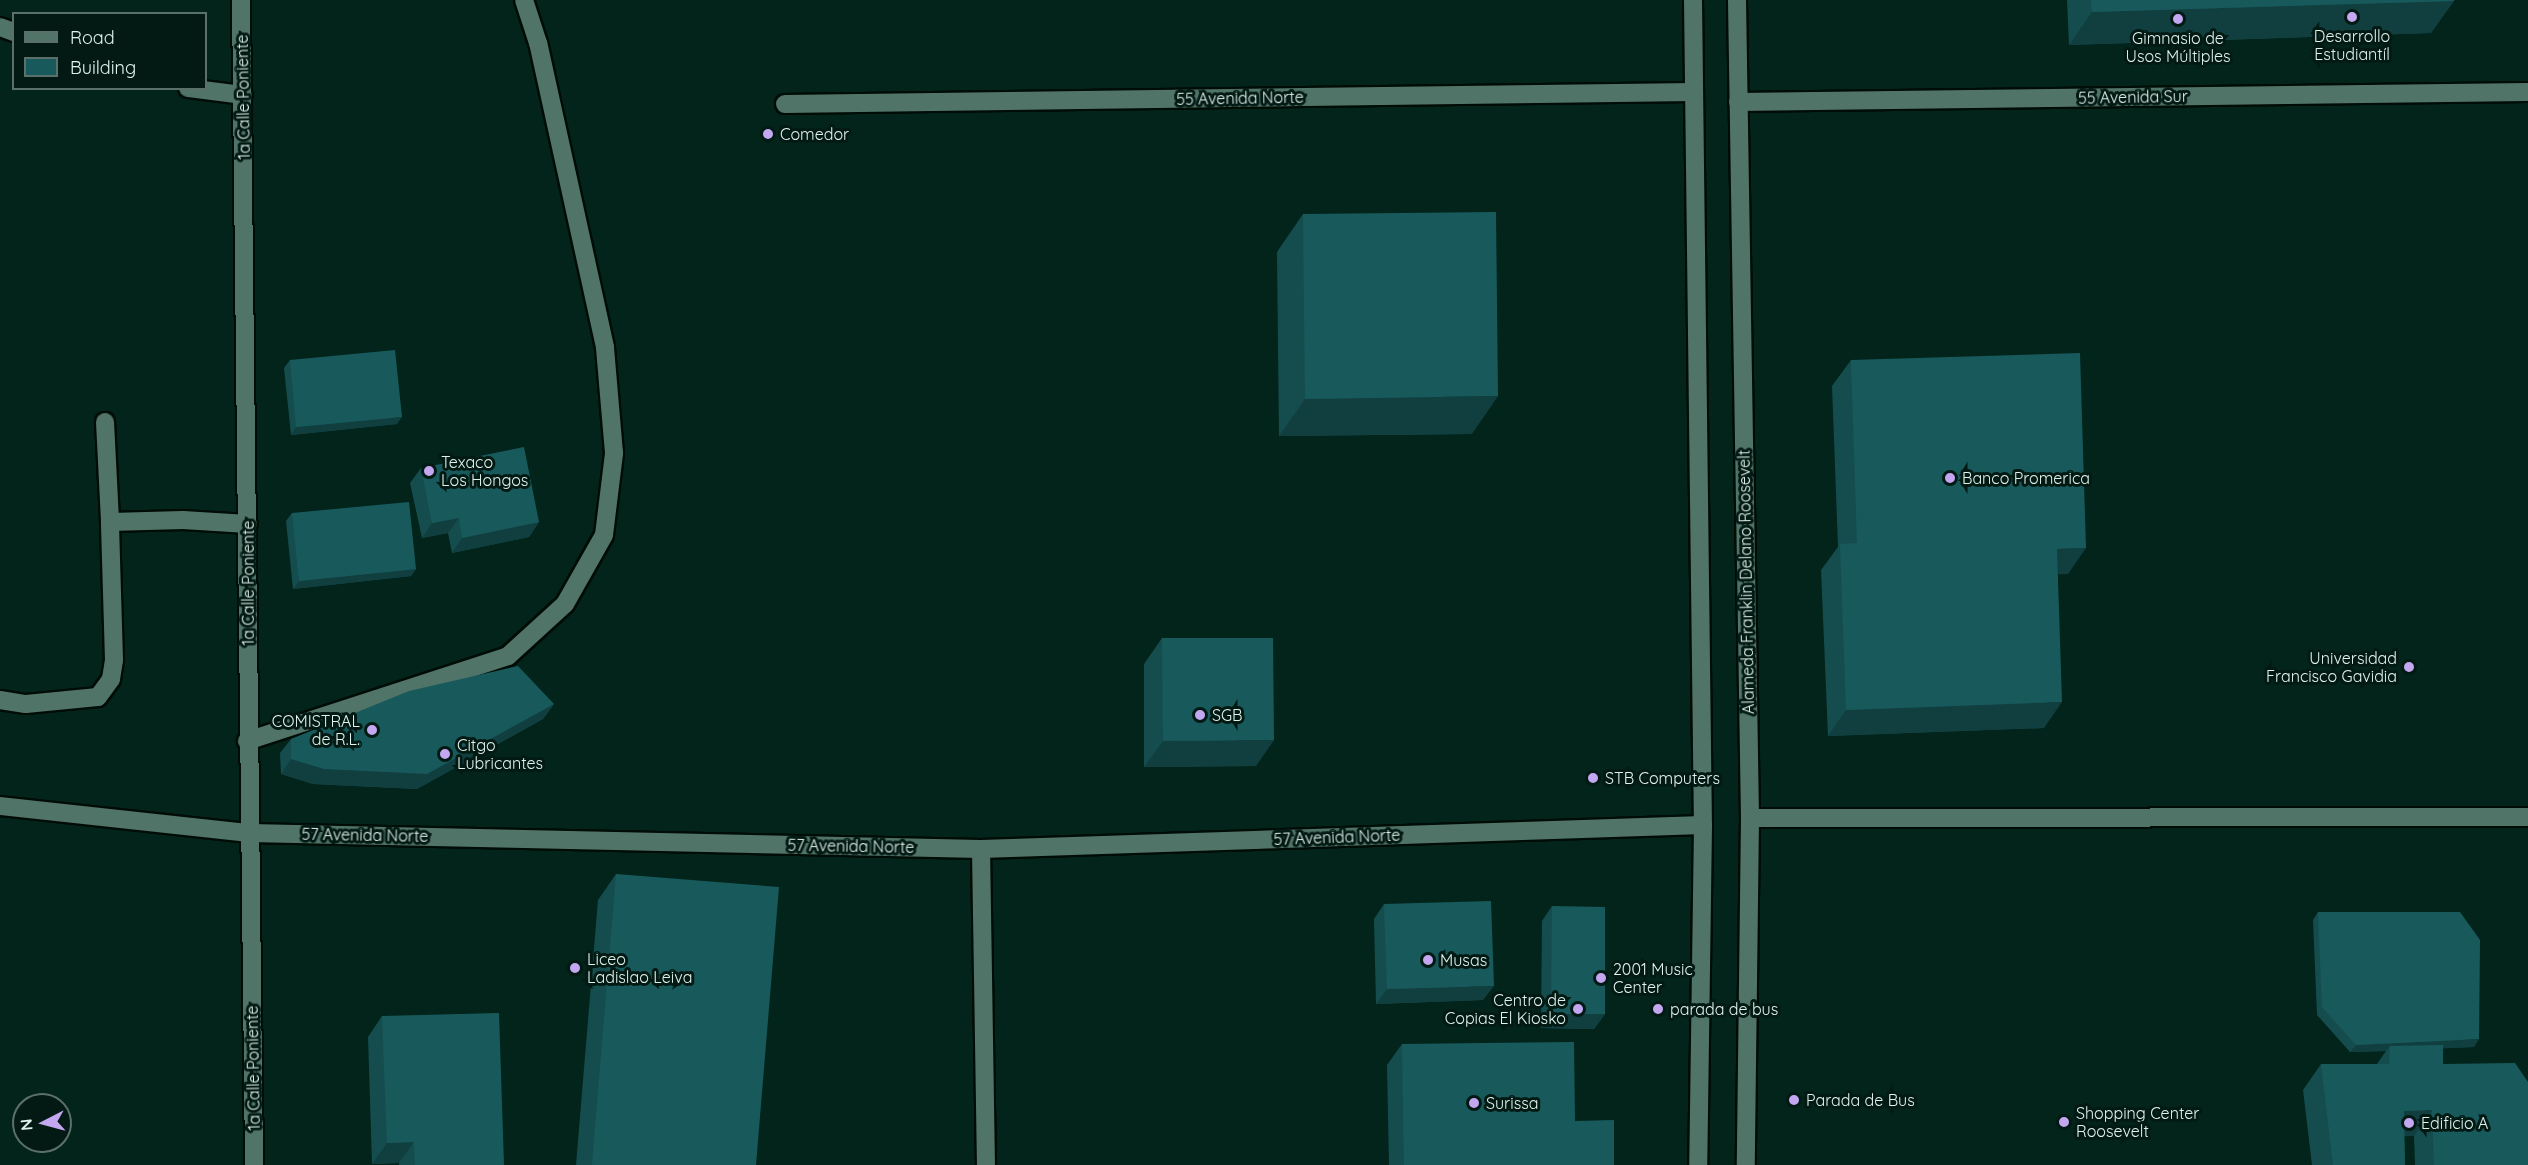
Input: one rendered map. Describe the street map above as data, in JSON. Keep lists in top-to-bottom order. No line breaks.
{"streets":{"street":["1a Calle Poniente","55 Avenida Sur","55 Avenida Norte","Alameda Franklin Delano Roosevelt","57 Avenida Norte"]},"crossings":[["1a Calle Poniente","57 Avenida Norte"],["55 Avenida Sur","Alameda Franklin Delano Roosevelt"]],"places":["Desarrollo Estudiantíl","Gimnasio de Usos Múltiples","Comedor","Texaco Los Hongos","Banco Promerica","Universidad Francisco Gavidia","SGB","COMISTRAL de R.L.","Citgo Lubricantes","STB Computers","Musas","Liceo Ladislao Leiva","2001 Music Center","Centro de Copias El Kiosko","parada de bus","Parada de Bus","Surissa","Shopping Center Roosevelt","Edificio A"],"legend":["Road","Building"],"north":"left"}
